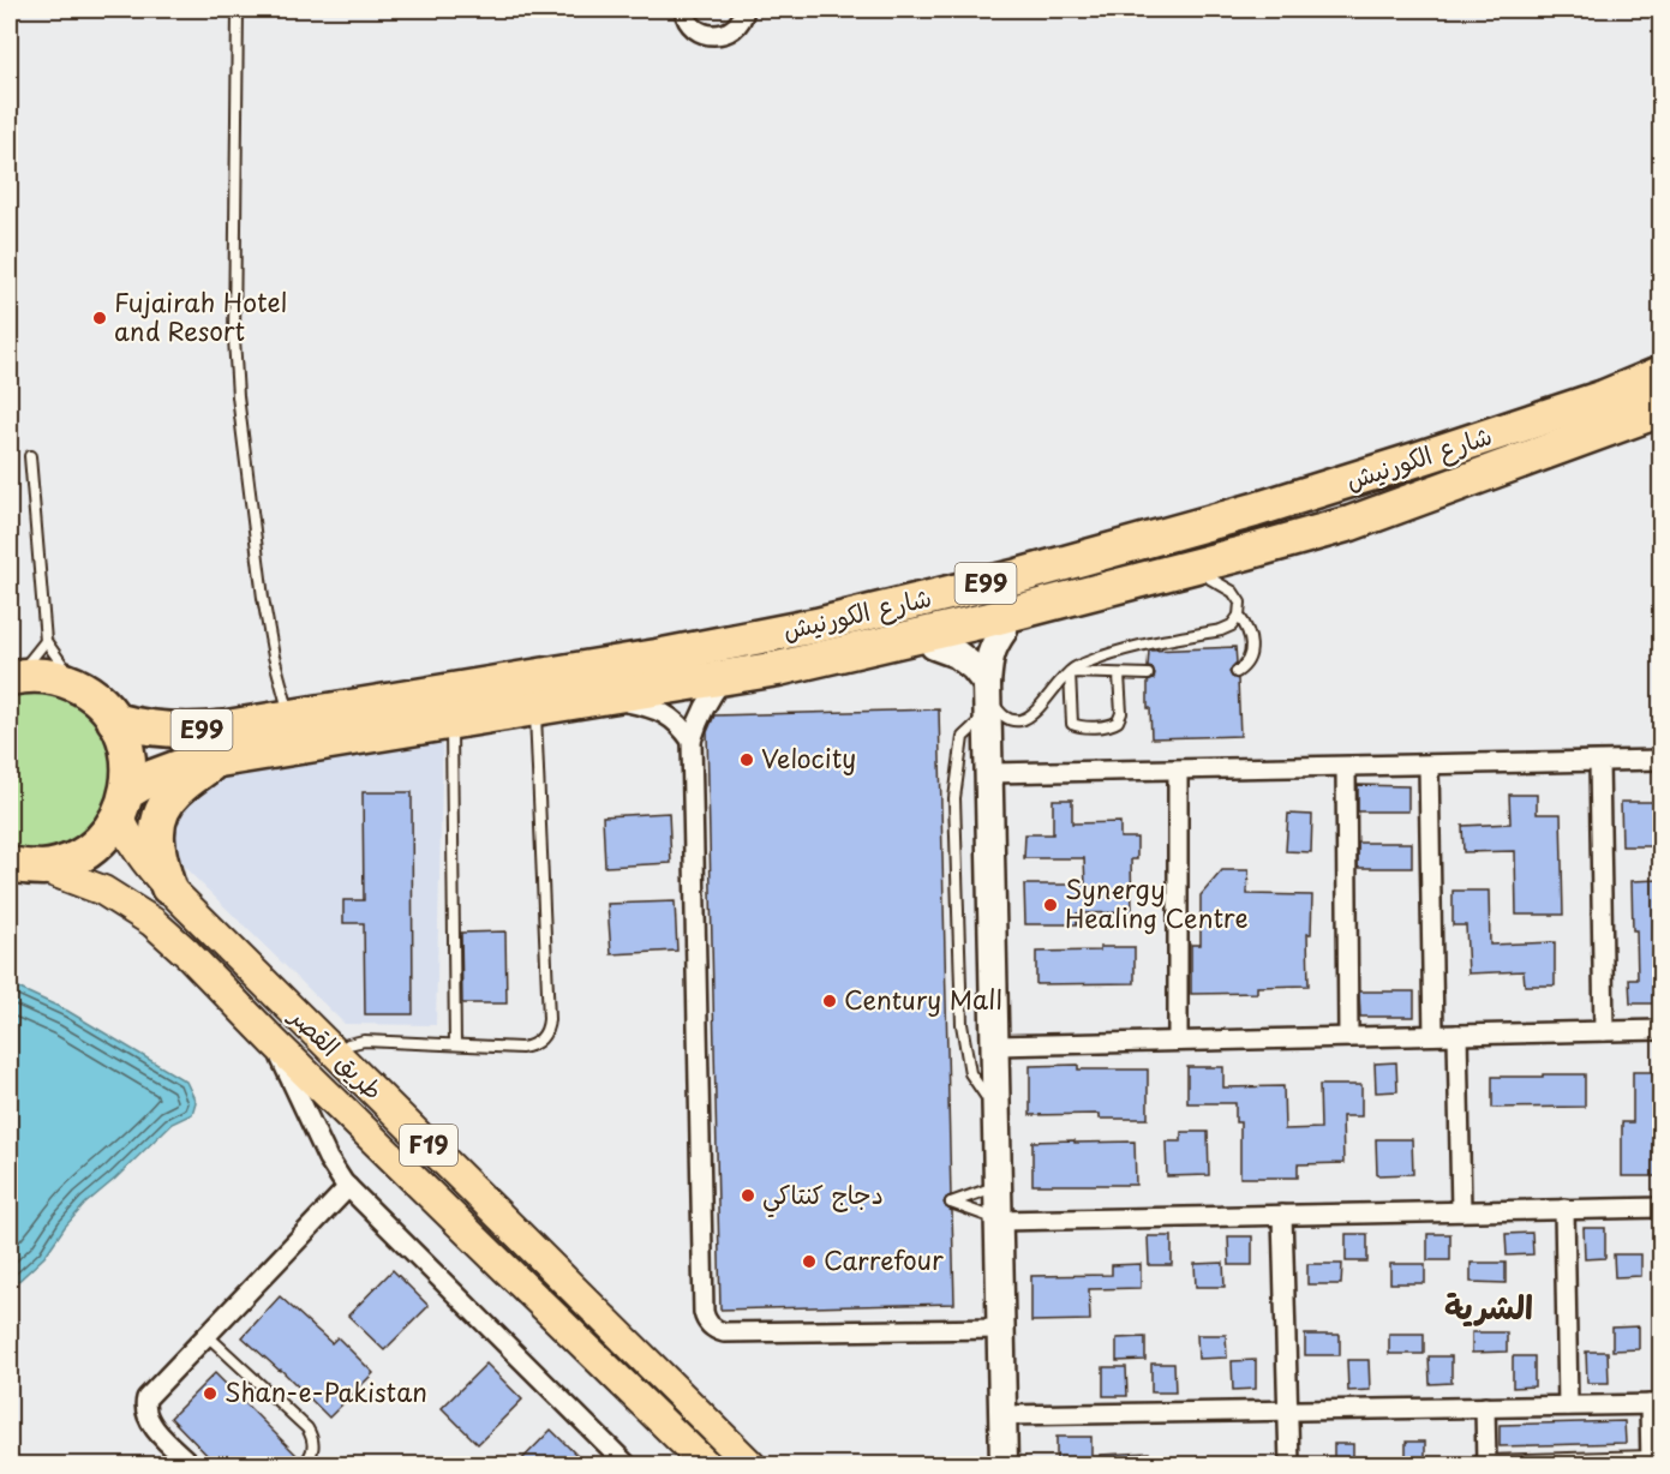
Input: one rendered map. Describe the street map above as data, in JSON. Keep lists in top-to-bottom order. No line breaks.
{"streets":{"highway":["شارع الكورنيش","E99"],"main road":["طريق القصر","F19"]},"crossings":[["شارع الكورنيش","طريق القصر"]],"districts":["الشرية"],"places":["Fujairah Hotel and Resort","Velocity","Synergy Healing Centre","Century Mall","دجاج كنتاكي","Carrefour","Shan-e-Pakistan"]}
